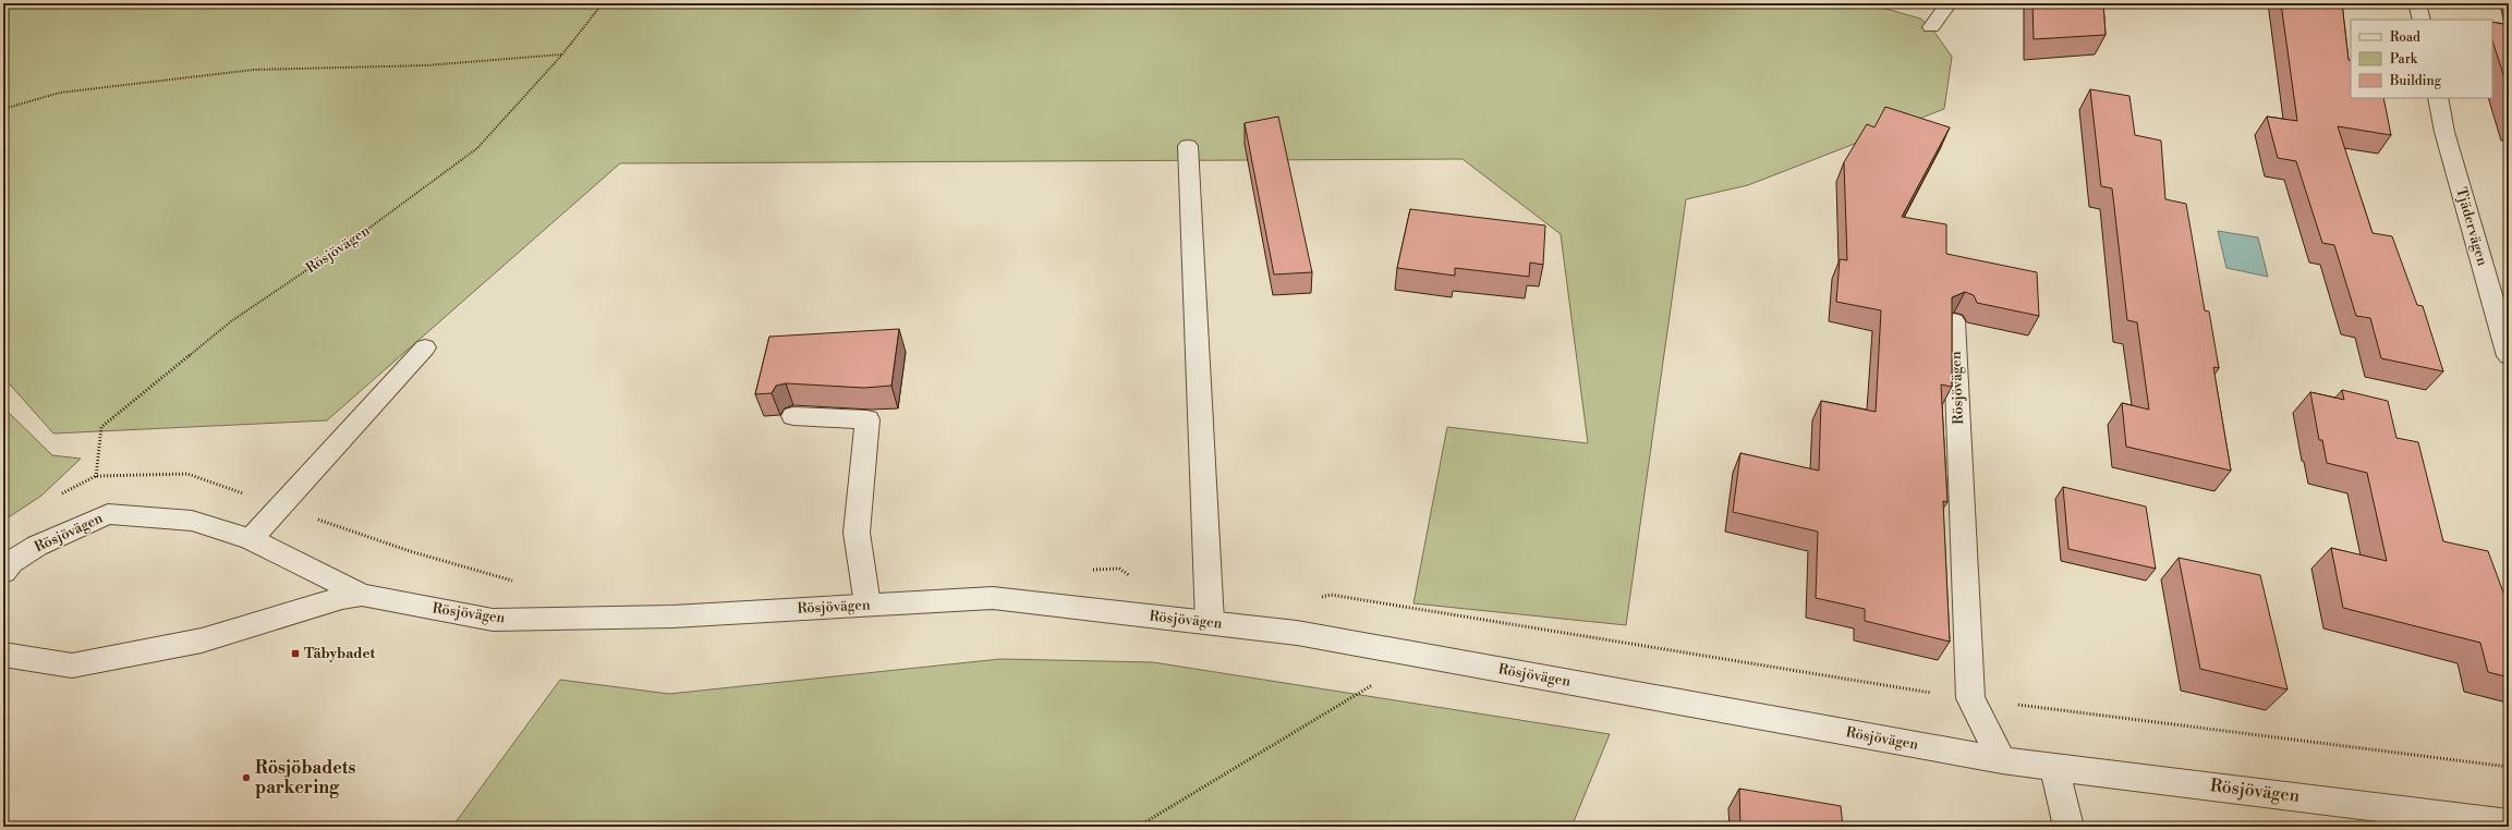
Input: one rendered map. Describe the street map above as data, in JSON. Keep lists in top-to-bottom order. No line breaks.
{"streets":{"street":["Tjädervägen","Rösjövägen"]},"places":{"transit":["Täbybadet"],"other":["Rösjöbadets parkering"]},"legend":["Road","Park","Building"]}
